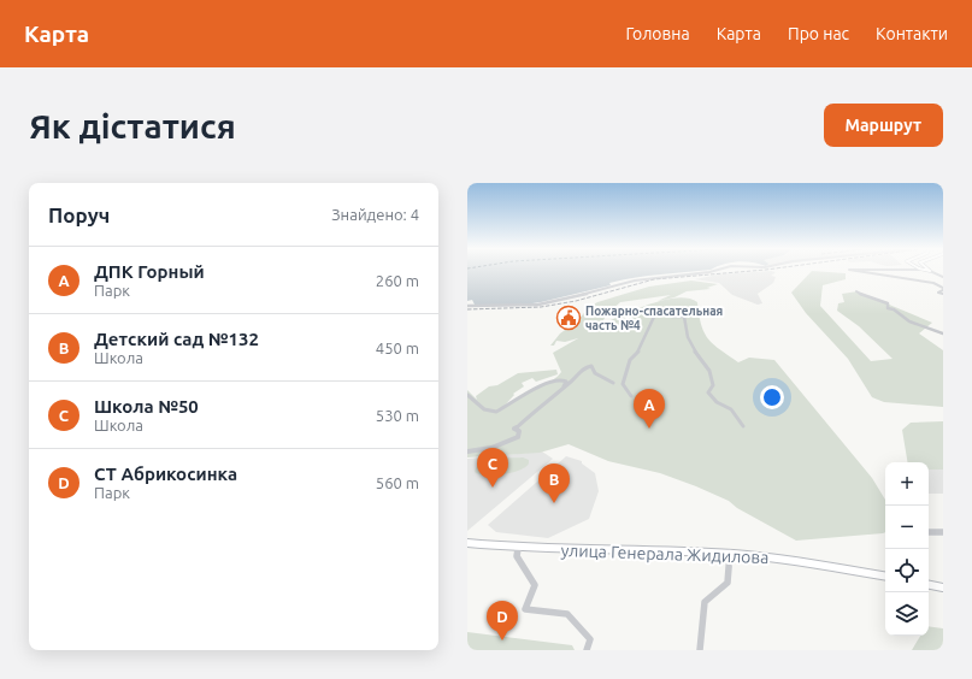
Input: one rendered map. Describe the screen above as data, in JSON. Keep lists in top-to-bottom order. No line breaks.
{"streets":{"main road":["улица Генерала Жидилова"]},"places":{"public building":["Пожарно-спасательная часть №4"]},"page":{"header":"Карта","nav":["Головна","Карта","Про нас","Контакти"],"buttons":"Маршрут","title":"Як дістатися","heading":["Поруч","Знайдено: 4"],"list":[{"mark":"A","name":"ДПК Горный","note":"Парк","value":"260 m"},{"mark":"B","name":"Детский сад №132","note":"Школа","value":"450 m"},{"mark":"C","name":"Школа №50","note":"Школа","value":"530 m"},{"mark":"D","name":"СТ Абрикосинка","note":"Парк","value":"560 m"}],"pins":["A","C","B","D"],"map_buttons":["+","−"]}}
